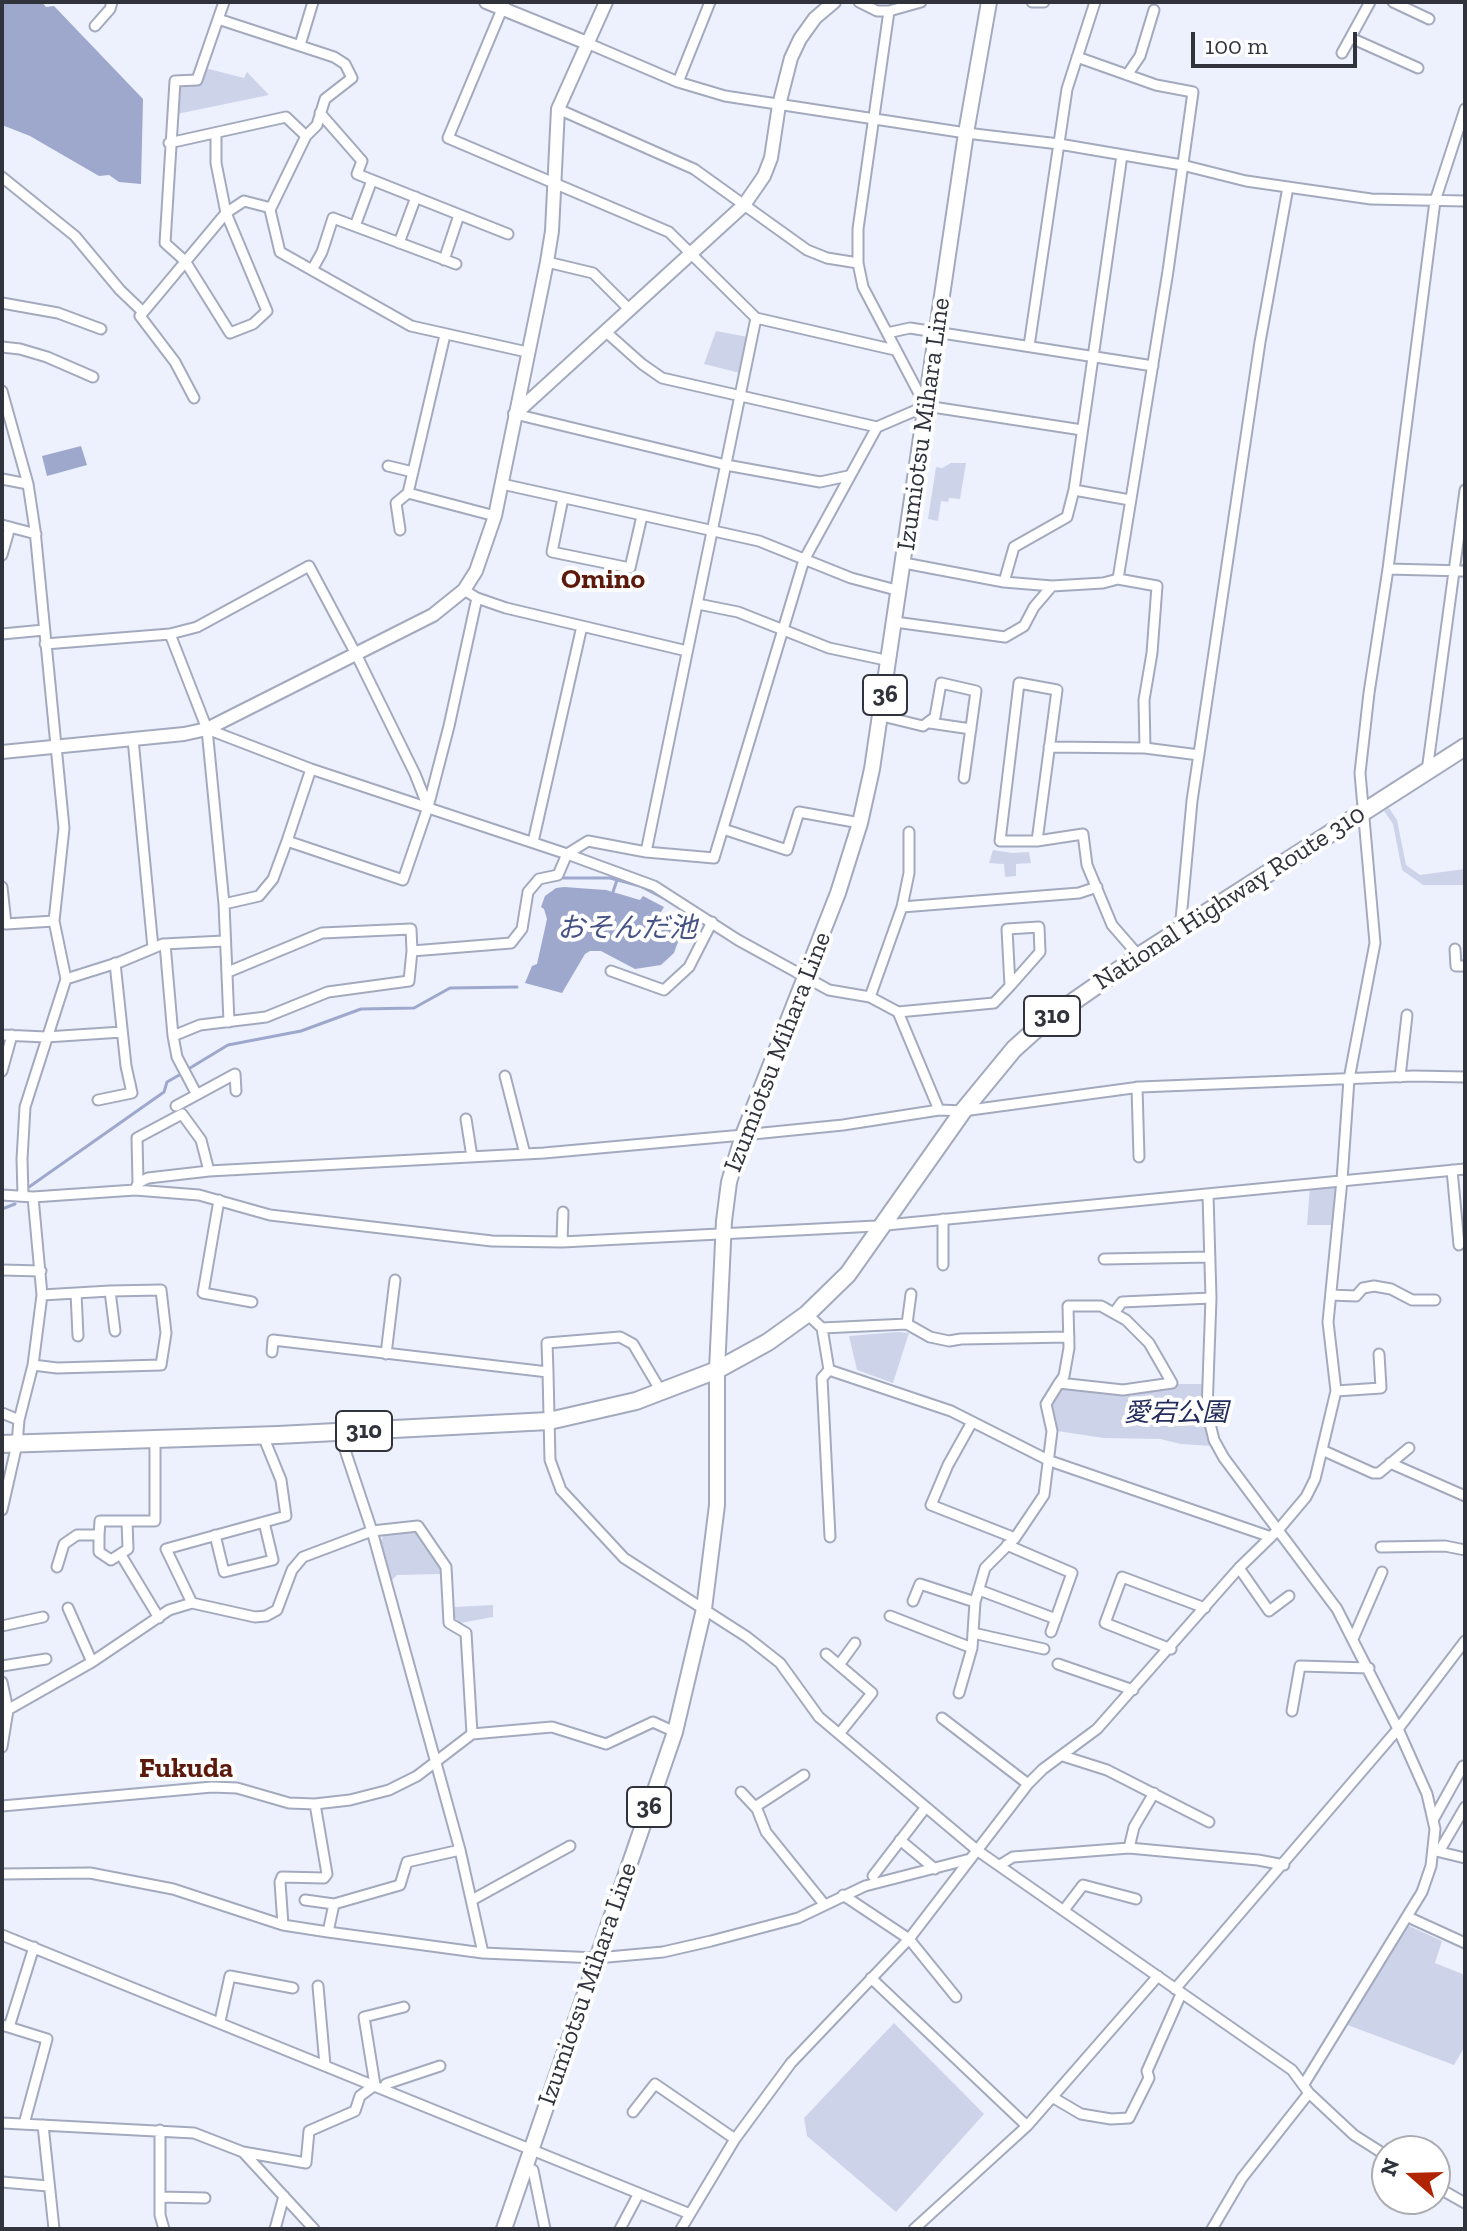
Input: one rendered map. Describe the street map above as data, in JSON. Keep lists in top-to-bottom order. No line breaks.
{"streets":{"highway":["National Highway Route 310","310"],"main road":["Izumiotsu Mihara Line","36"]},"crossings":[["Izumiotsu Mihara Line","National Highway Route 310"]],"districts":["Omino","Fukuda"],"water":["おそんだ池"],"parks":["愛宕公園"],"scale_bar":"100 m","north":"left"}
